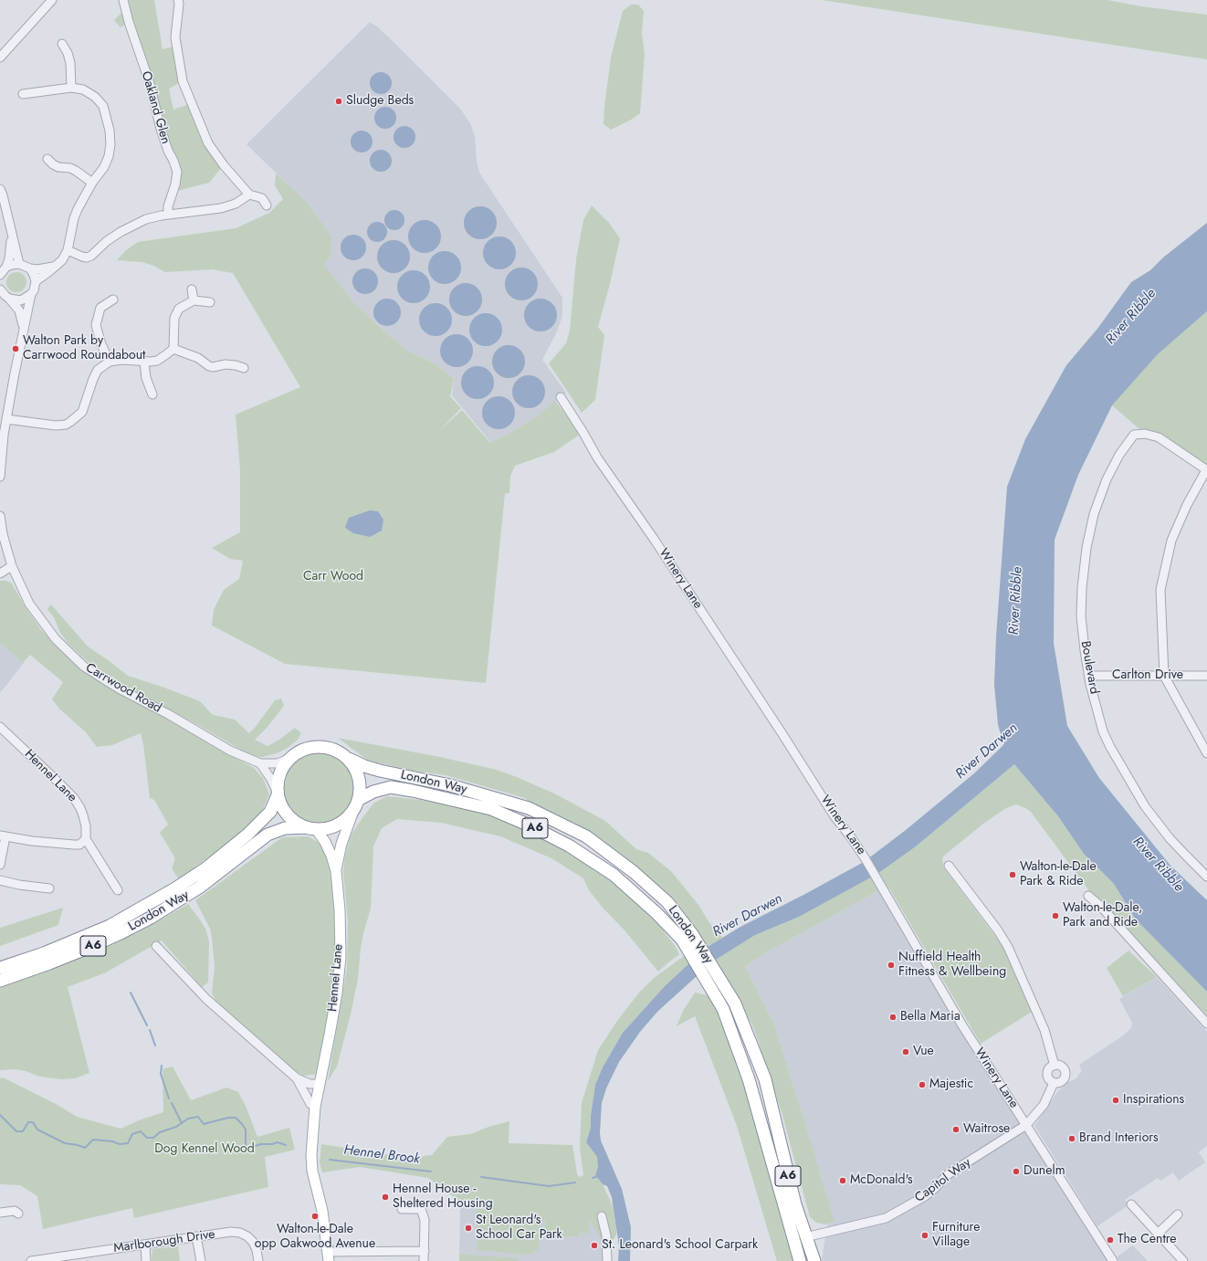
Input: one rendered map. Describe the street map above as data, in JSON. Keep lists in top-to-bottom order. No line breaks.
{"streets":{"highway":["London Way","A6"],"main road":["Hennel Lane"],"street":["Oakland Glen","Winery Lane","Boulevard","Carlton Drive","Carrwood Road","Capitol Way","Marlborough Drive"]},"crossings":[["Winery Lane","Capitol Way"],["Boulevard","Carlton Drive"],["Carrwood Road","Hennel Lane"],["Carrwood Road","London Way"],["Carrwood Road","A6"],["Hennel Lane","London Way"],["Hennel Lane","A6"],["London Way","A6"],["London Way","Capitol Way"]],"water":["River Ribble","River Darwen","Hennel Brook"],"parks":["Carr Wood","Dog Kennel Wood"],"places":["Sludge Beds","Walton Park by Carrwood Roundabout","Walton-le-Dale Park & Ride","Walton-le-Dale, Park and Ride","Nuffield Health Fitness & Wellbeing","Bella Maria","Vue","Majestic","Inspirations","Waitrose","Brand Interiors","Dunelm","McDonald's","Hennel House - Sheltered Housing","Walton-le-Dale opp Oakwood Avenue","St Leonard's School Car Park","Furniture Village","The Centre","St. Leonard's School Carpark"]}
